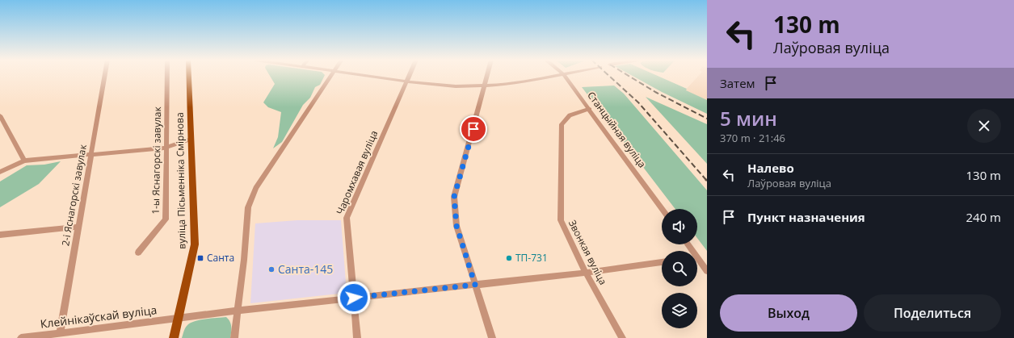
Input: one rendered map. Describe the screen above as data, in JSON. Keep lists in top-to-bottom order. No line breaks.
{"streets":{"main road":["вуліца Пісьменніка Смірнова"],"street":["Станцыйная вуліца","1-ы Яснагорскі завулак","Чаромхавая вуліца","2-і Яснагорскі завулак","Звонкая вуліца","Клейнікаўскай вуліца"]},"crossings":[["Станцыйная вуліца","Звонкая вуліца"],["Чаромхавая вуліца","Клейнікаўскай вуліца"],["вуліца Пісьменніка Смірнова","Клейнікаўскай вуліца"],["2-і Яснагорскі завулак","Клейнікаўскай вуліца"],["Звонкая вуліца","Клейнікаўскай вуліца"]],"places":{"transit":["Санта"],"other":["ТП-731","Санта-145"]},"page":{"turn":["130 m","Лаўровая вуліца"],"then":"Затем","heading":["5 мин","370 m · 21:46"],"list":[{"name":"Налево","note":"Лаўровая вуліца","value":"130 m"},{"name":"Пункт назначения","value":"240 m"}],"buttons":["Выход","Поделиться"]}}
